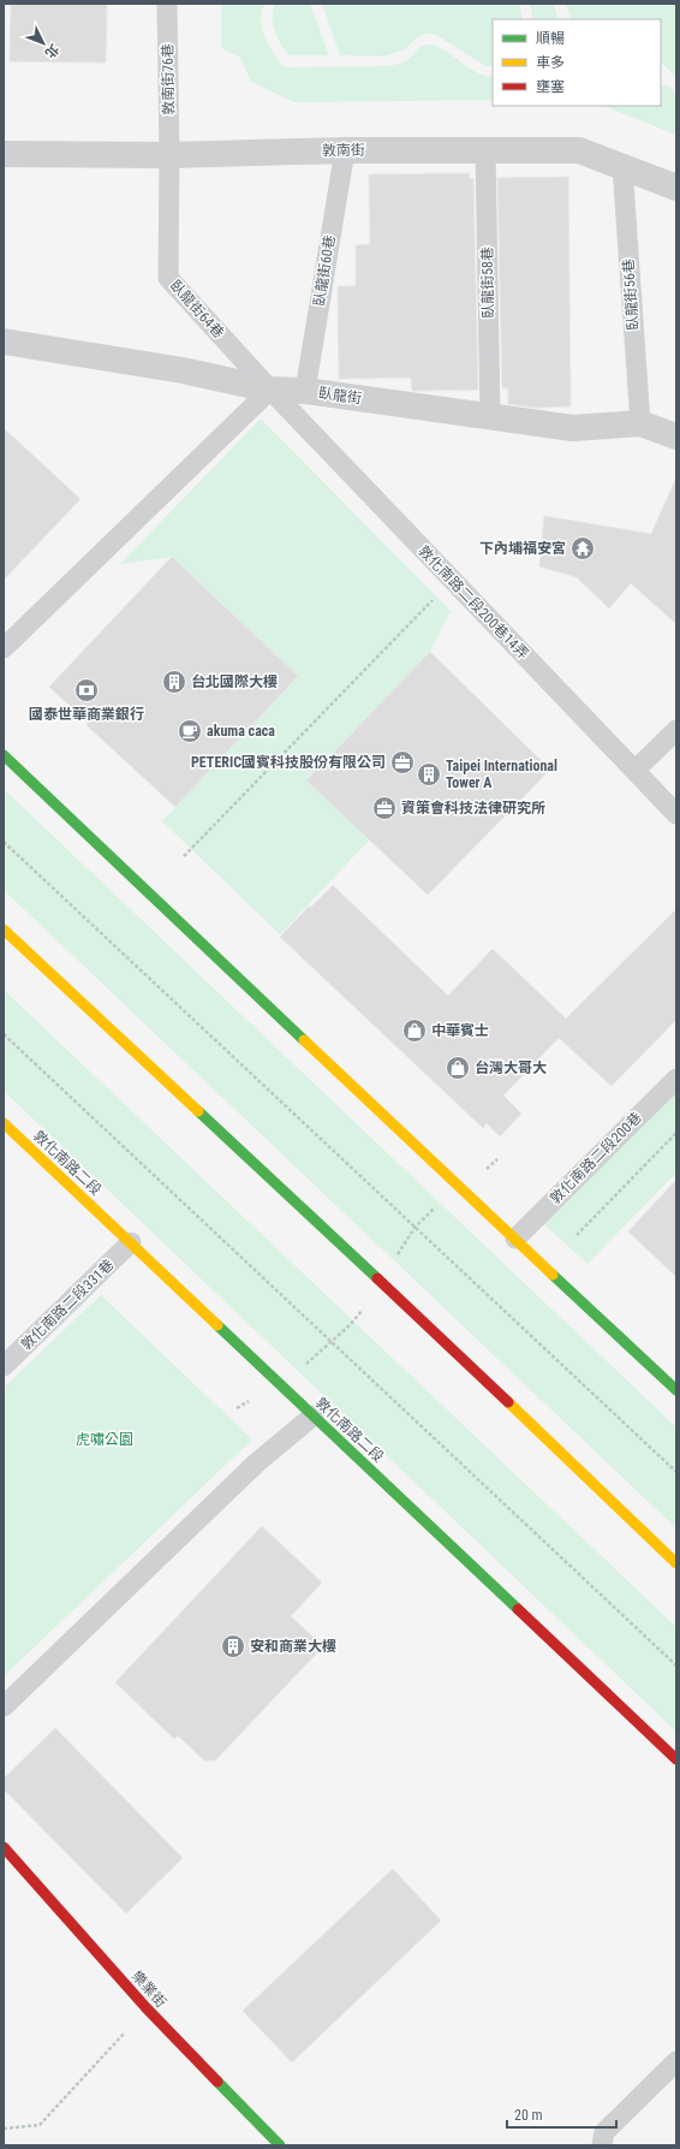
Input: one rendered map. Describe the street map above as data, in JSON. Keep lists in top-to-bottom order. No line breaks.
{"streets":{"main road":["敦化南路二段","樂業街"],"street":["敦南街","臥龍街"],"lane":["敦南街76巷","臥龍街60巷","臥龍街58巷","臥龍街56巷","臥龍街64巷","敦化南路二段200巷14弄","敦化南路二段200巷","敦化南路二段331巷"]},"crossings":[["敦南街76巷","敦南街"],["敦南街76巷","臥龍街64巷"],["敦南街","臥龍街60巷"],["敦南街","臥龍街58巷"],["敦南街","臥龍街56巷"],["敦南街","臥龍街64巷"],["臥龍街60巷","臥龍街"],["臥龍街58巷","臥龍街"],["臥龍街56巷","臥龍街"],["臥龍街64巷","臥龍街"],["臥龍街64巷","敦化南路二段200巷14弄"],["臥龍街","敦化南路二段200巷14弄"],["敦化南路二段","敦化南路二段331巷"]],"parks":["虎嘯公園"],"places":{"temple":["下內埔福安宮"],"building":["台北國際大樓","Taipei International Tower A","安和商業大樓"],"bank":["國泰世華商業銀行"],"cafe":["akuma caca"],"office":["PETERIC國賓科技股份有限公司","資策會科技法律研究所"],"shop":["中華賓士","台灣大哥大"]},"legend":["順暢","車多","壅塞"],"scale_bar":"20 m","north":"bottom right"}
